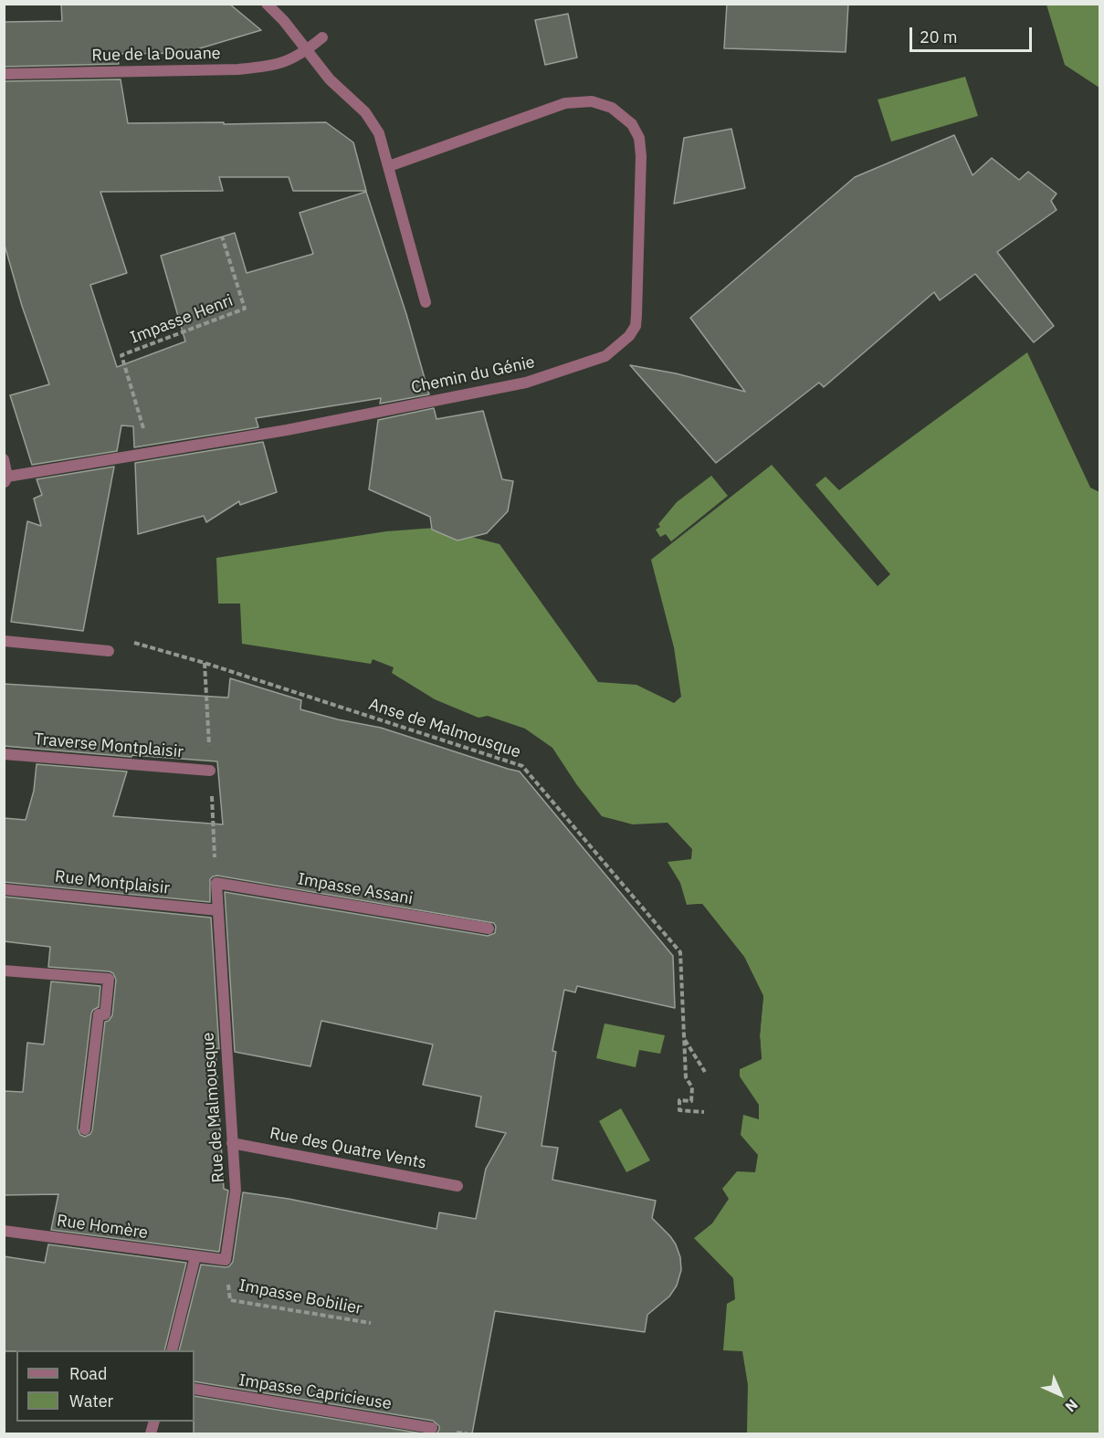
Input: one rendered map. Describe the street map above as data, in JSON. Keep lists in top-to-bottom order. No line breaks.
{"streets":{"street":["Rue de la Douane","Chemin du Génie","Traverse Montplaisir","Rue Montplaisir","Impasse Assani","Rue de Malmousque","Rue des Quatre Vents","Rue Homère","Impasse Capricieuse"],"path":["Impasse Henri","Anse de Malmousque","Impasse Bobilier"]},"crossings":[["Impasse Henri","Chemin du Génie"],["Rue Montplaisir","Rue de Malmousque"],["Impasse Assani","Rue de Malmousque"],["Rue de Malmousque","Rue des Quatre Vents"],["Rue de Malmousque","Impasse Bobilier"]],"legend":["Road","Water"],"scale_bar":"20 m","north":"bottom right"}
